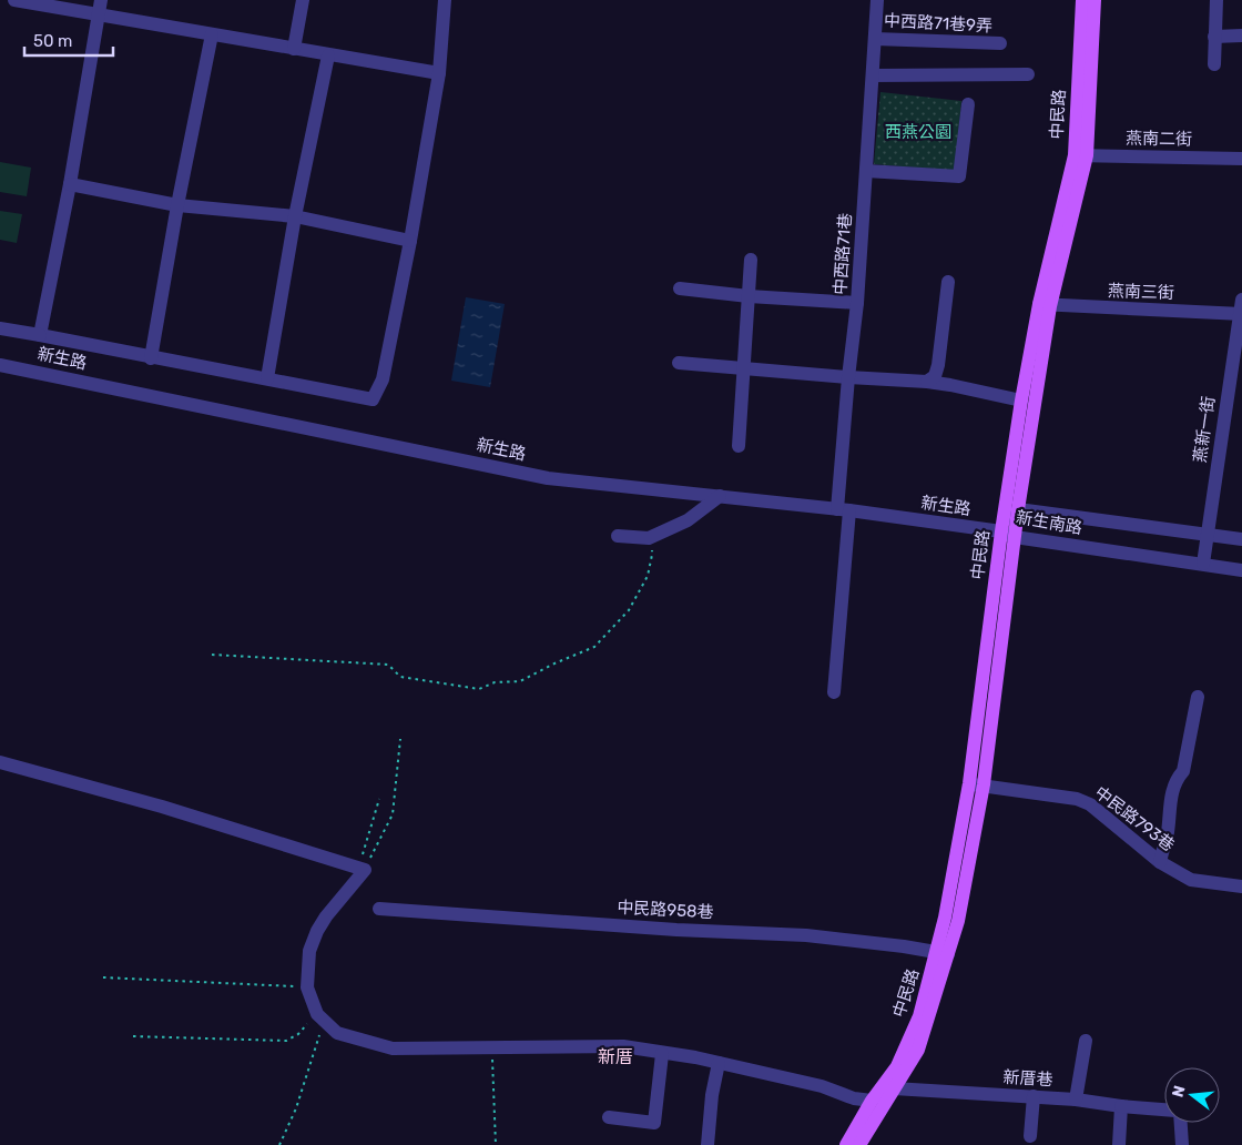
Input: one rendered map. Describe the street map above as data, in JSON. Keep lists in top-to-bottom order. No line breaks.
{"streets":{"main road":["中民路"],"street":["中西路71巷9弄","燕南二街","中西路71巷","燕南三街","新生路","燕新一街","新生南路","中民路793巷","中民路958巷","新厝巷"]},"crossings":[["中西路71巷9弄","中西路71巷"],["中民路","燕南二街"],["中民路","燕南三街"],["中民路","新生路"],["中民路","新生南路"],["中民路","中民路793巷"],["中民路","中民路958巷"],["中民路","新厝巷"],["中西路71巷","新生路"],["燕南三街","燕新一街"],["新生路","新生南路"],["燕新一街","新生南路"]],"districts":["新厝"],"parks":["西燕公園"],"scale_bar":"50 m","north":"left"}
